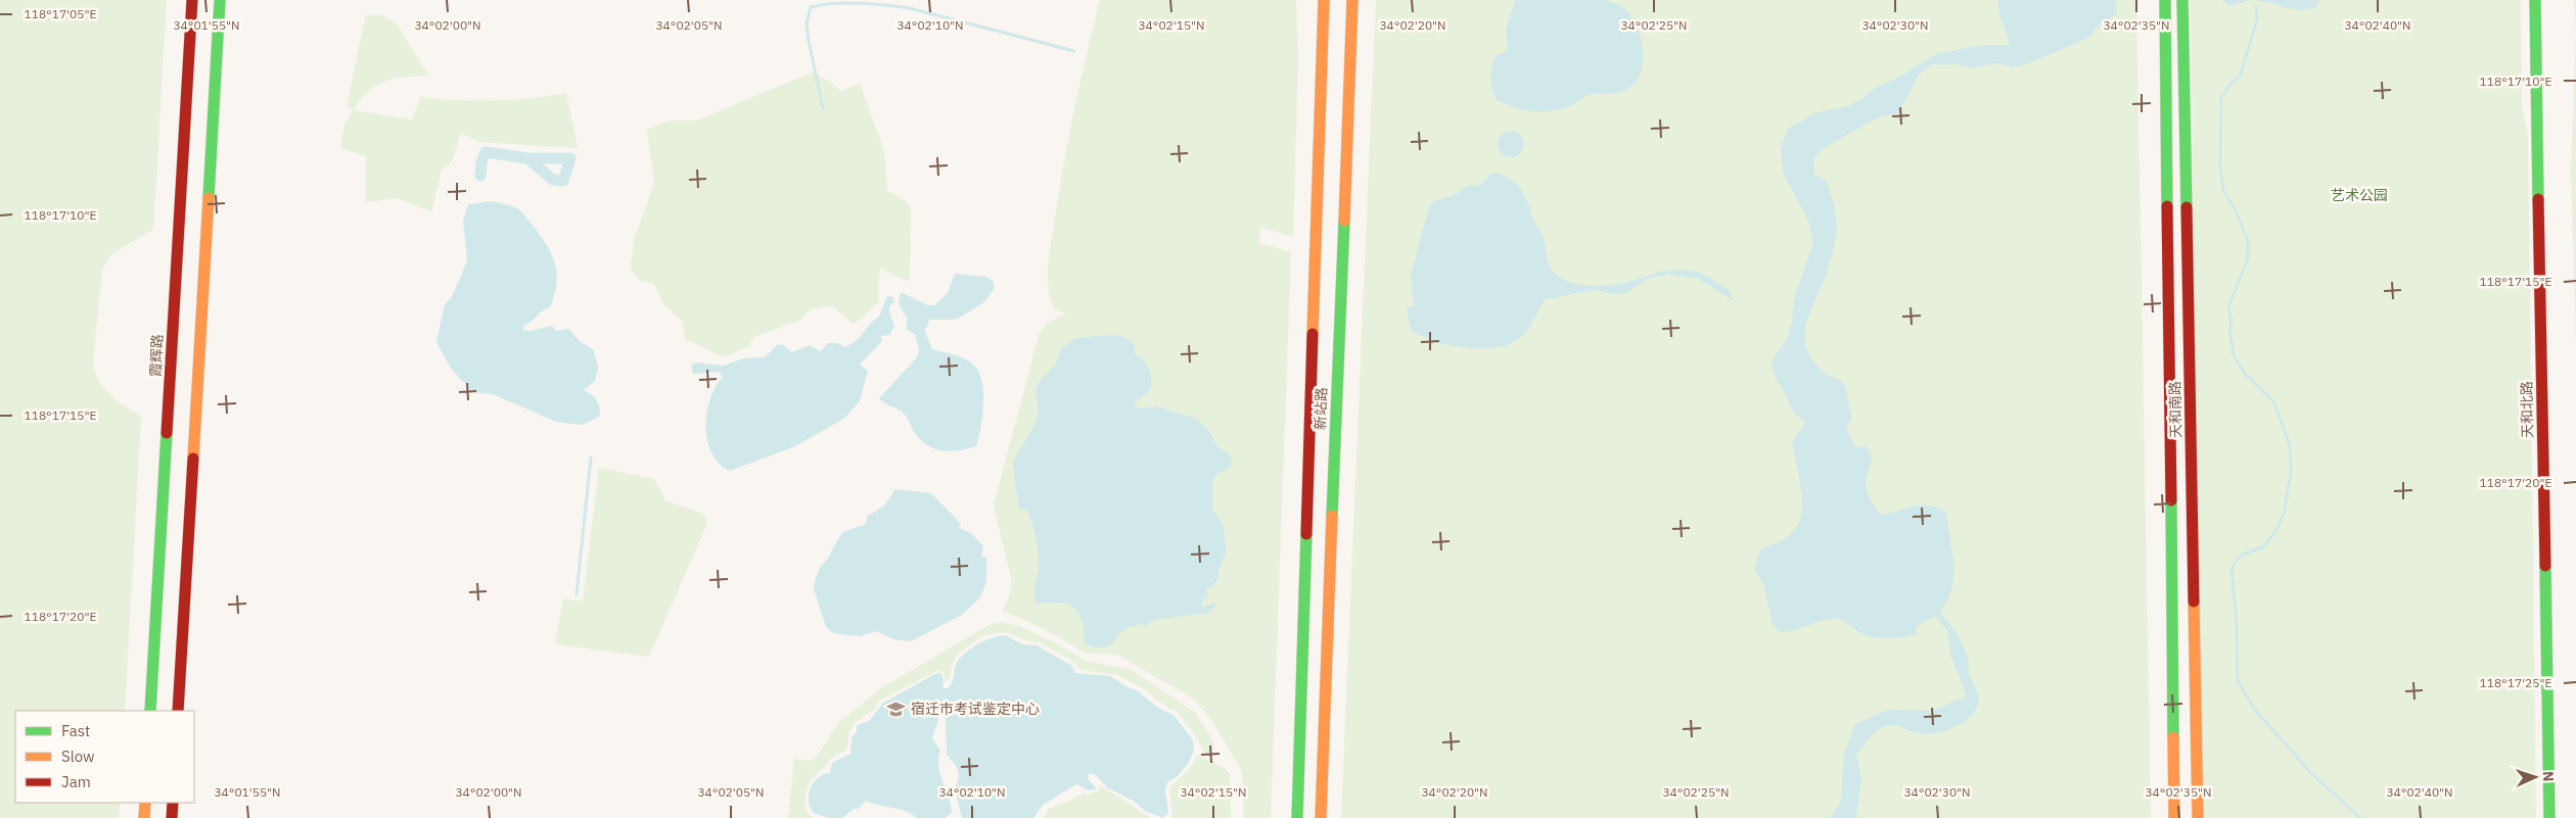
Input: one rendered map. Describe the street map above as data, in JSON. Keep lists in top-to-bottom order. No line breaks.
{"streets":{"street":["霞辉路","新站路","天和南路","天和北路"]},"parks":["艺术公园"],"places":{"school or university":["宿迁市考试鉴定中心"]},"legend":["Fast","Slow","Jam"],"north":"right","coordinates":["118°17'05\"E","34°01'55\"N","34°02'00\"N","34°02'05\"N","34°02'10\"N","34°02'15\"N","34°02'20\"N","34°02'25\"N","34°02'30\"N","34°02'35\"N","34°02'40\"N","118°17'10\"E","118°17'15\"E","118°17'20\"E","118°17'25\"E"]}
